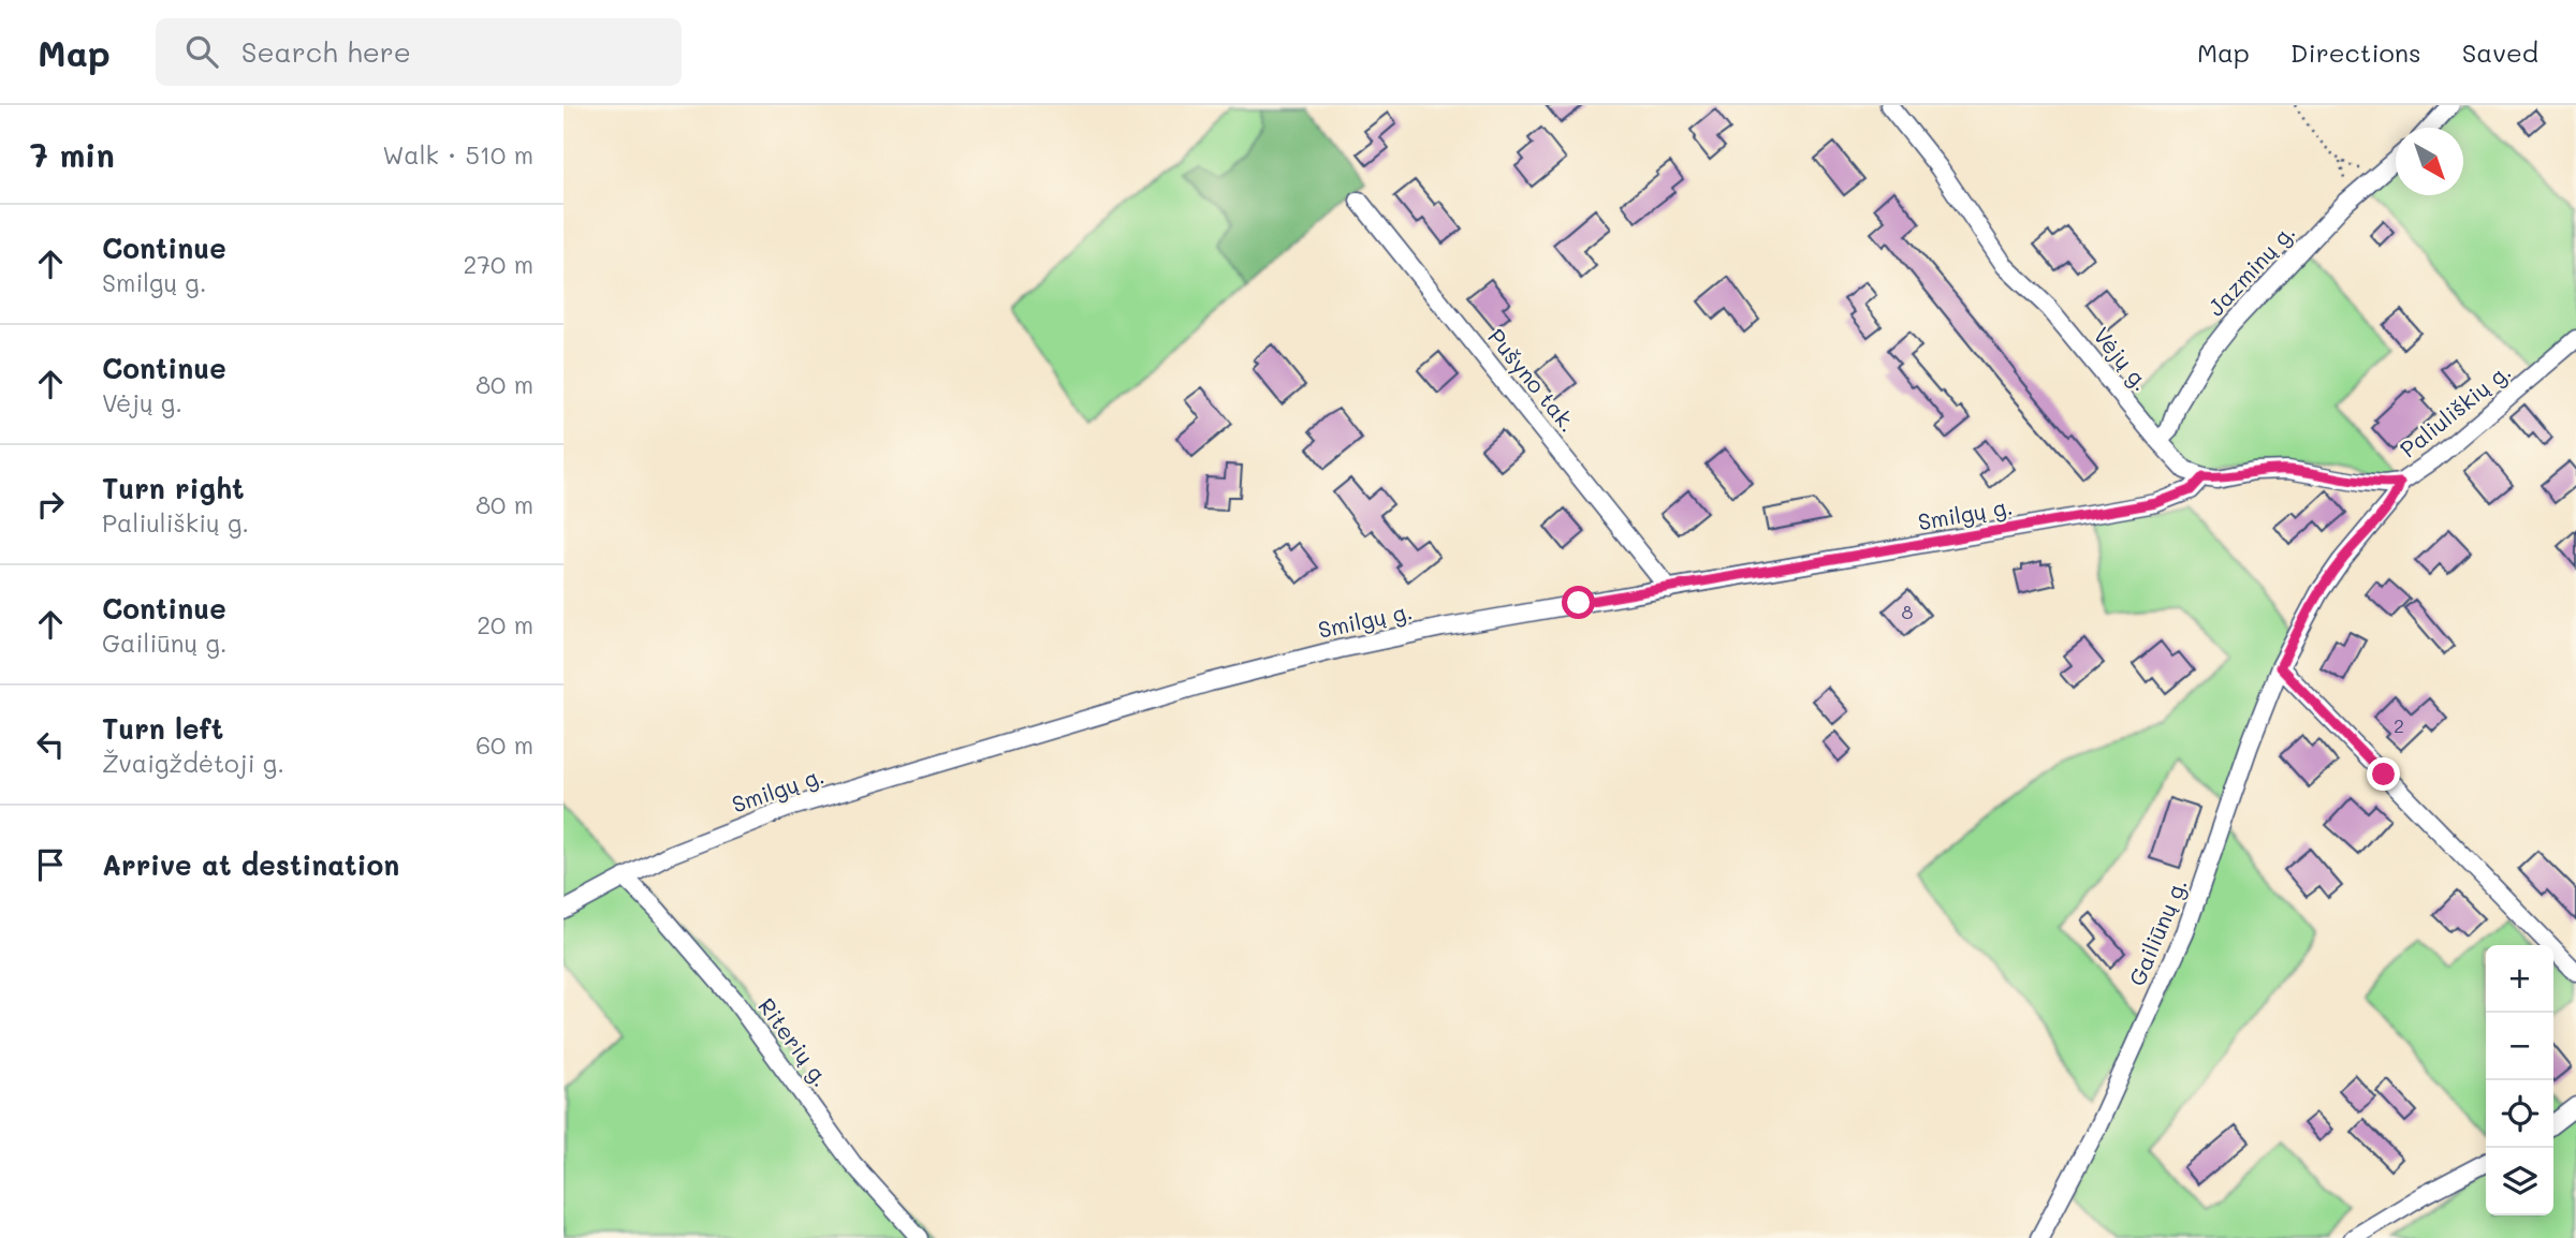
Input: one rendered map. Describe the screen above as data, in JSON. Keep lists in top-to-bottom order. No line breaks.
{"streets":{"street":["Jazminų g.","Vėjų g.","Pušyno tak.","Paliuliškių g.","Smilgų g.","Gailiūnų g.","Riterių g."]},"crossings":[["Jazminų g.","Vėjų g."],["Vėjų g.","Smilgų g."],["Pušyno tak.","Smilgų g."],["Paliuliškių g.","Gailiūnų g."],["Smilgų g.","Riterių g."]],"house_numbers":["8","2"],"north":"bottom right","page":{"header":"Map","search":"Search here","nav":["Map","Directions","Saved"],"heading":["7 min","Walk · 510 m"],"list":[["Continue","Smilgų g.","270 m"],["Continue","Vėjų g.","80 m"],["Turn right","Paliuliškių g.","80 m"],["Continue","Gailiūnų g.","20 m"],["Turn left","Žvaigždėtoji g.","60 m"],"Arrive at destination"],"map_buttons":["+","−"]}}
